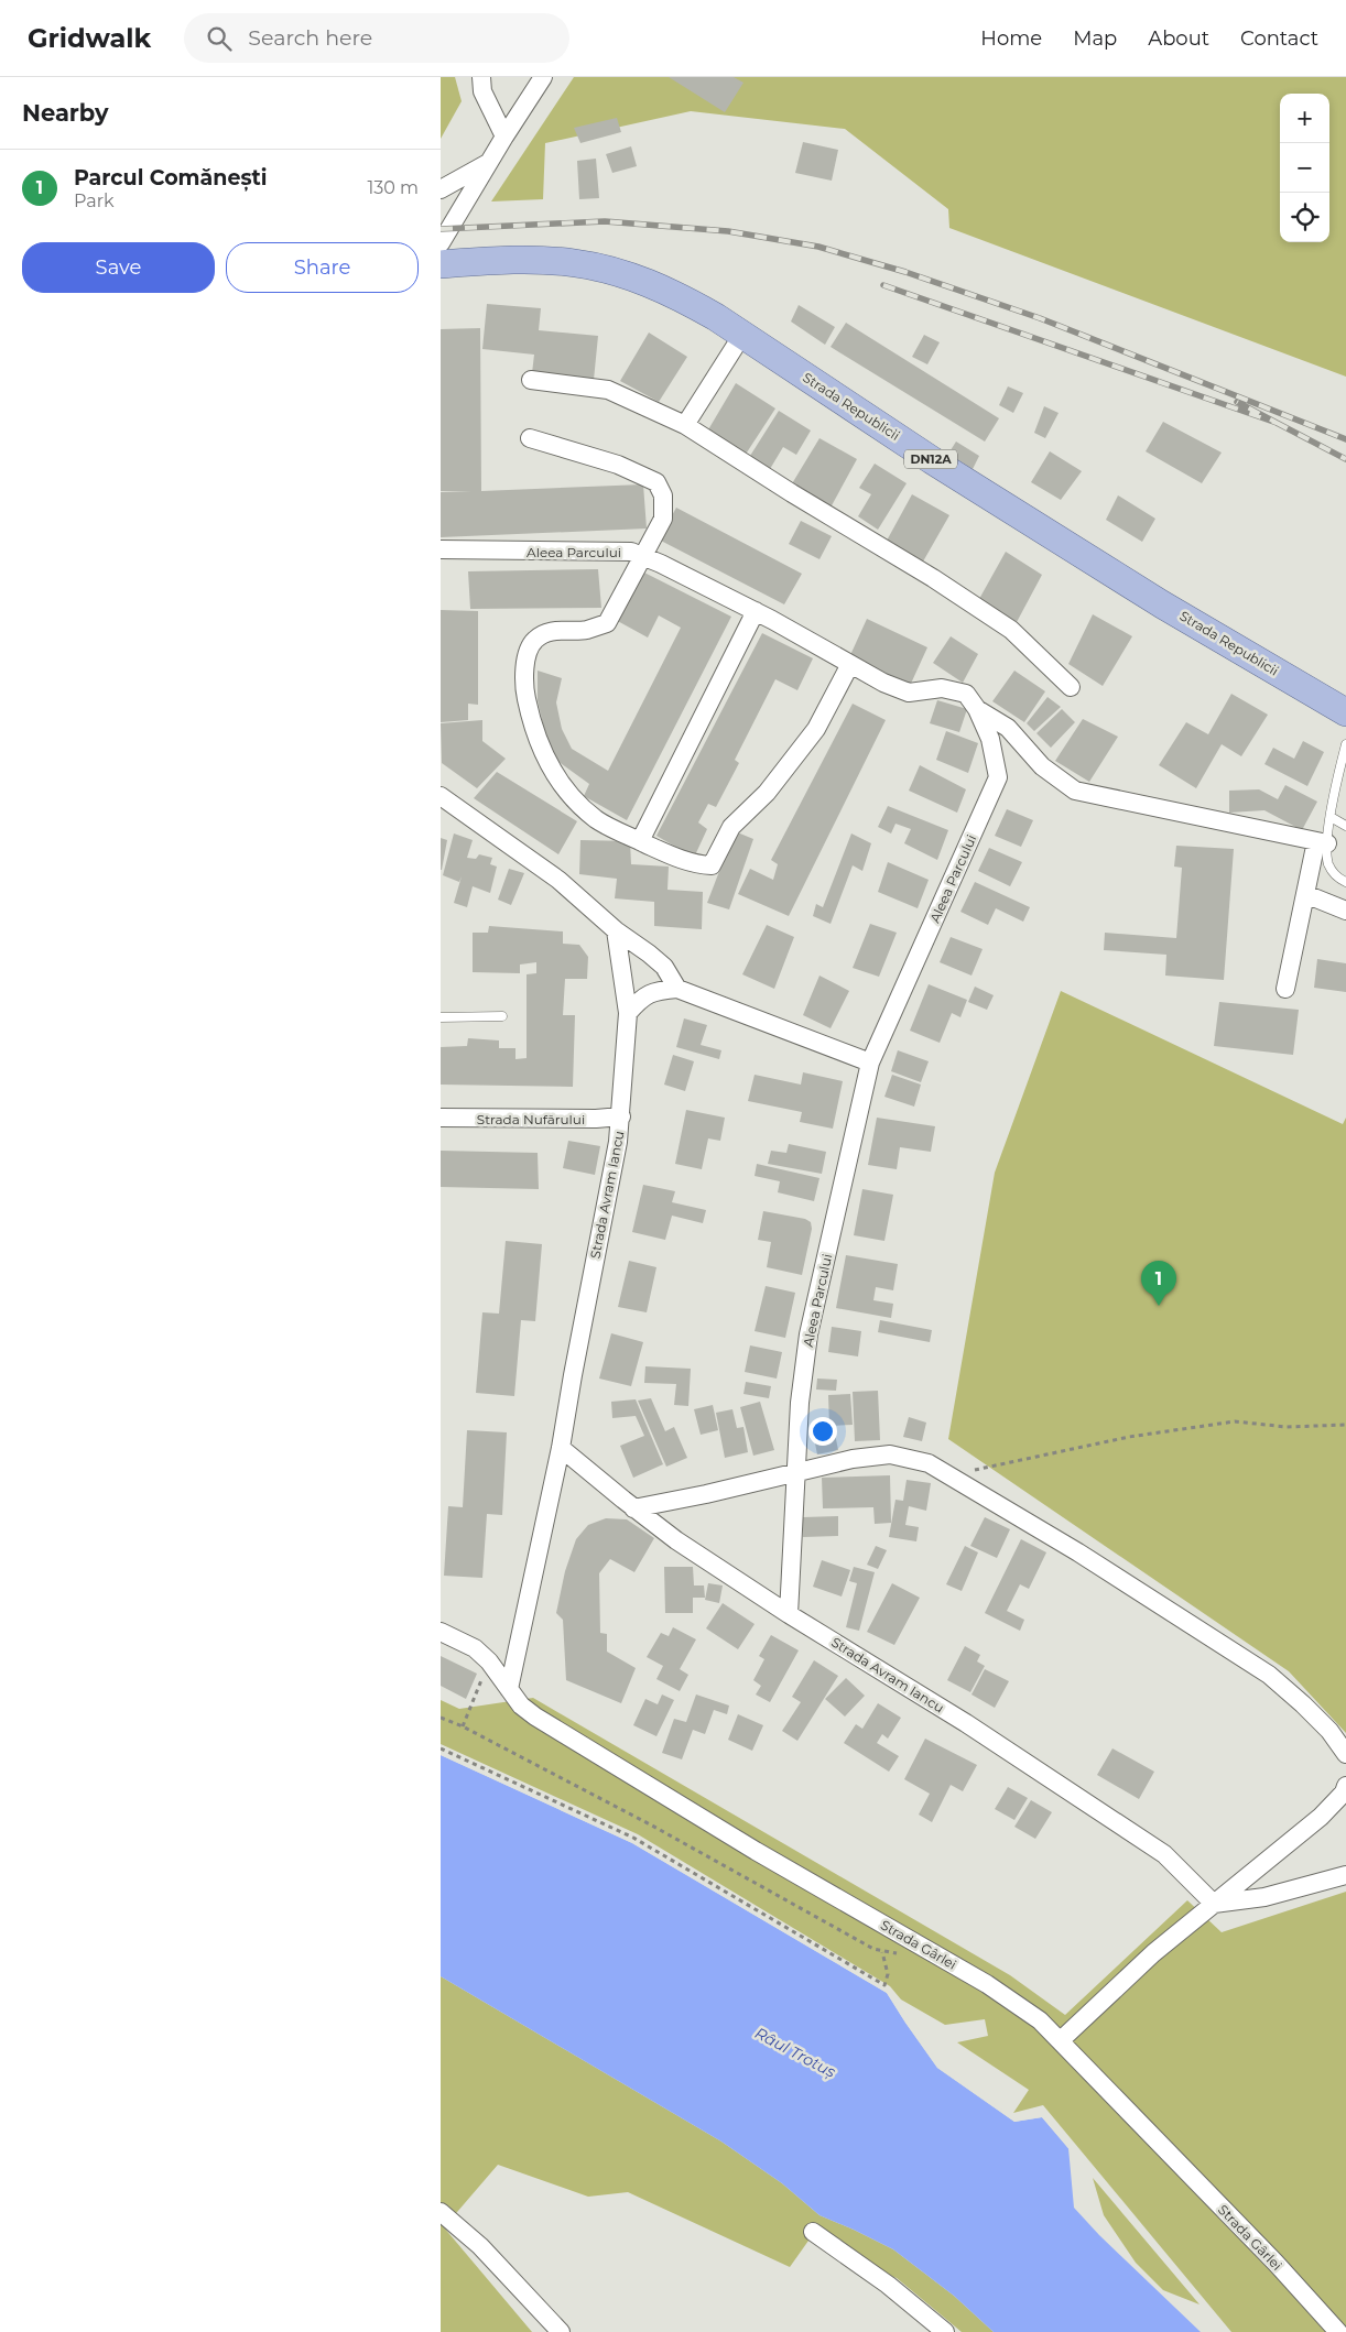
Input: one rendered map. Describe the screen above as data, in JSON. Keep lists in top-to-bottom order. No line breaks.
{"streets":{"main road":["Strada Republicii","DN12A"],"street":["Aleea Parcului","Strada Nufărului","Strada Avram Iancu","Strada Gârlei"]},"crossings":[["Aleea Parcului","Strada Avram Iancu"],["Strada Nufărului","Strada Avram Iancu"],["Strada Avram Iancu","Strada Gârlei"]],"water":["Râul Trotuș"],"page":{"header":"Gridwalk","search":"Search here","nav":["Home","Map","About","Contact"],"heading":"Nearby","map_buttons":["+","−"],"list":[{"mark":"1","name":"Parcul Comănești","note":"Park","value":"130 m"}],"buttons":["Save","Share"],"pins":"1"}}
